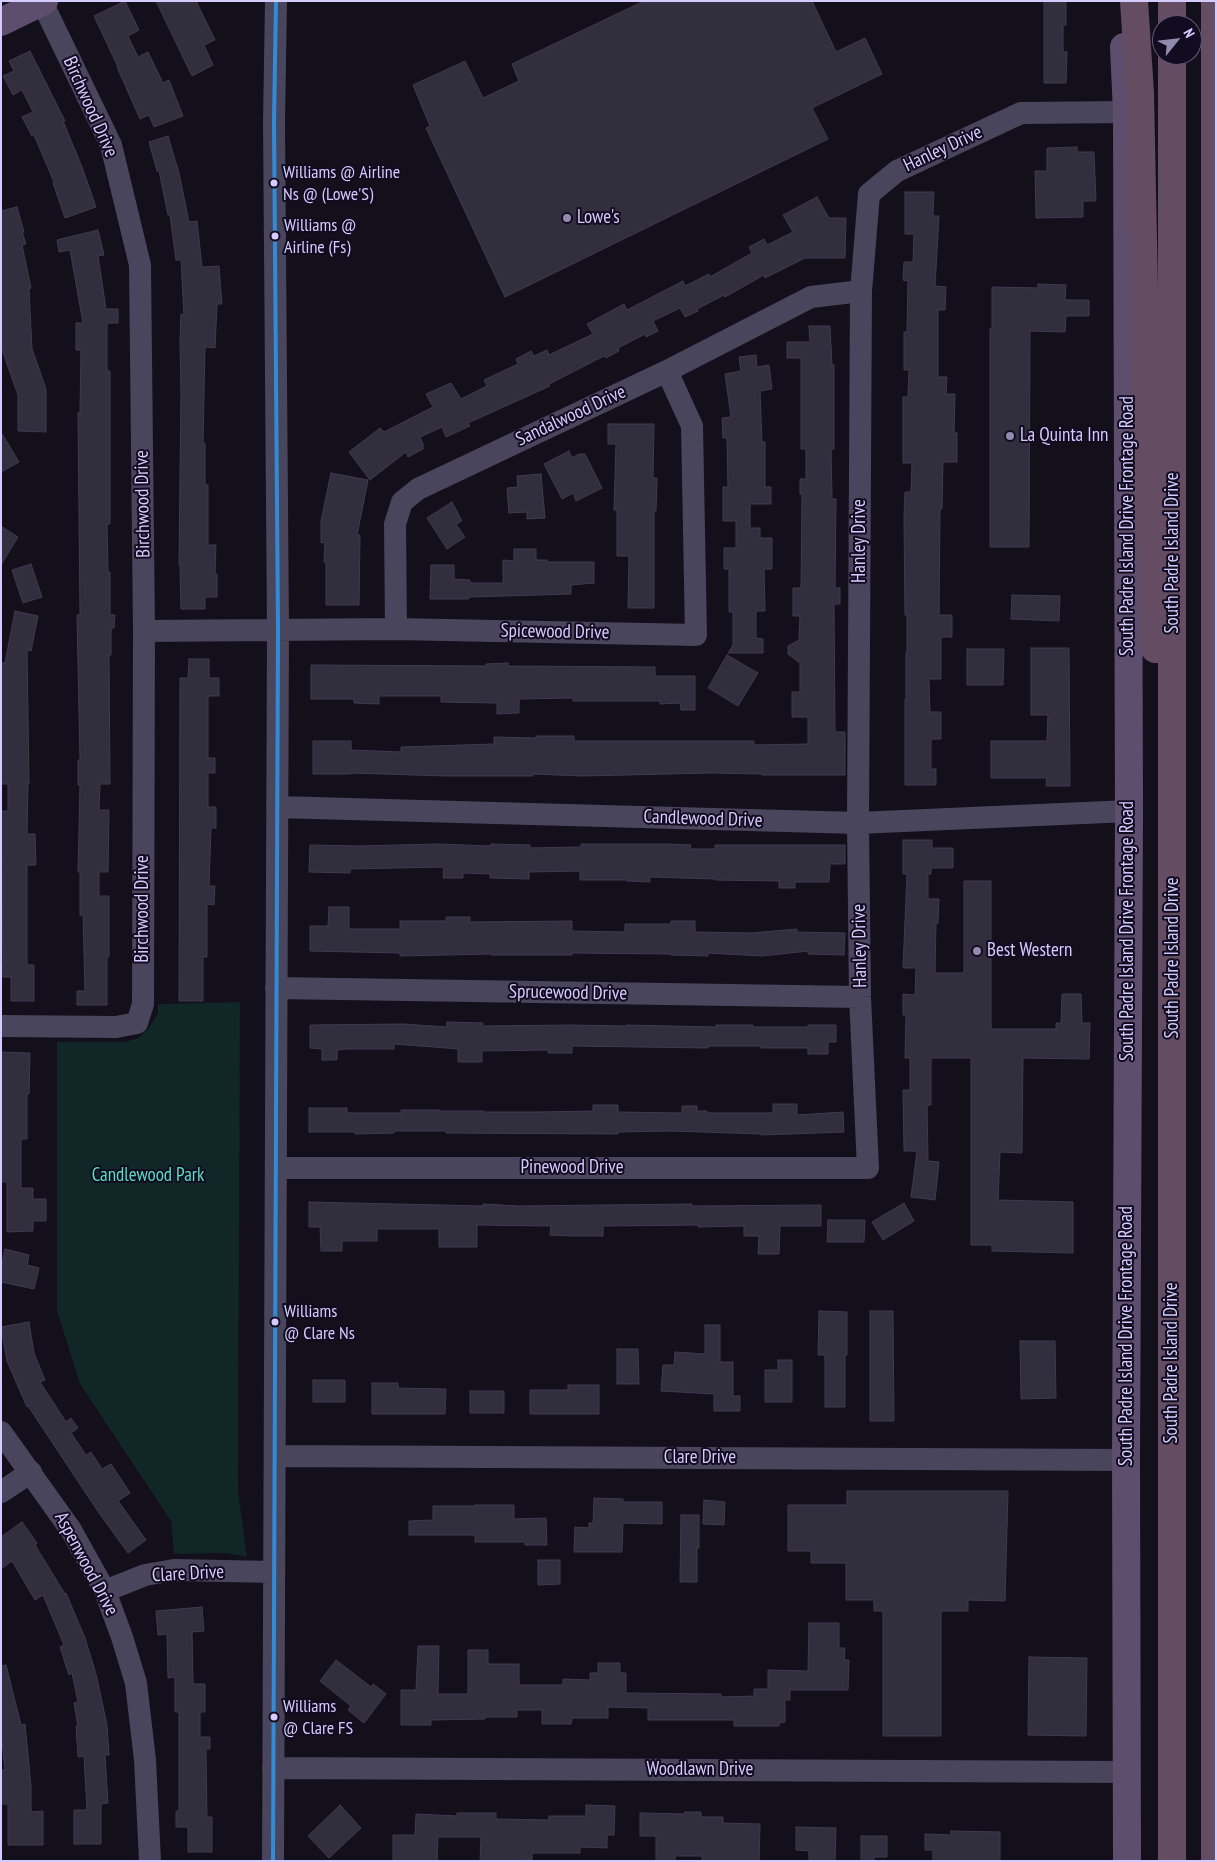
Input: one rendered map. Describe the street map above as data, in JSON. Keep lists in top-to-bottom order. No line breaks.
{"streets":{"highway":["South Padre Island Drive"],"main road":["South Padre Island Drive Frontage Road"],"street":["Birchwood Drive","Hanley Drive","Sandalwood Drive","Spicewood Drive","Candlewood Drive","Sprucewood Drive","Pinewood Drive","Clare Drive","Aspenwood Drive","Woodlawn Drive"]},"crossings":[["Birchwood Drive","Spicewood Drive"],["Hanley Drive","Sandalwood Drive"],["Hanley Drive","South Padre Island Drive Frontage Road"],["Hanley Drive","Candlewood Drive"],["Hanley Drive","Sprucewood Drive"],["Hanley Drive","Pinewood Drive"],["Sandalwood Drive","Spicewood Drive"],["South Padre Island Drive Frontage Road","Candlewood Drive"],["South Padre Island Drive Frontage Road","Clare Drive"],["South Padre Island Drive Frontage Road","Woodlawn Drive"],["Clare Drive","Aspenwood Drive"]],"parks":["Candlewood Park"],"places":["Williams @ Airline Ns @ (Lowe'S)","Lowe's","Williams @ Airline (Fs)","La Quinta Inn","Best Western","Williams @ Clare Ns","Williams @ Clare FS"],"north":"top right"}
